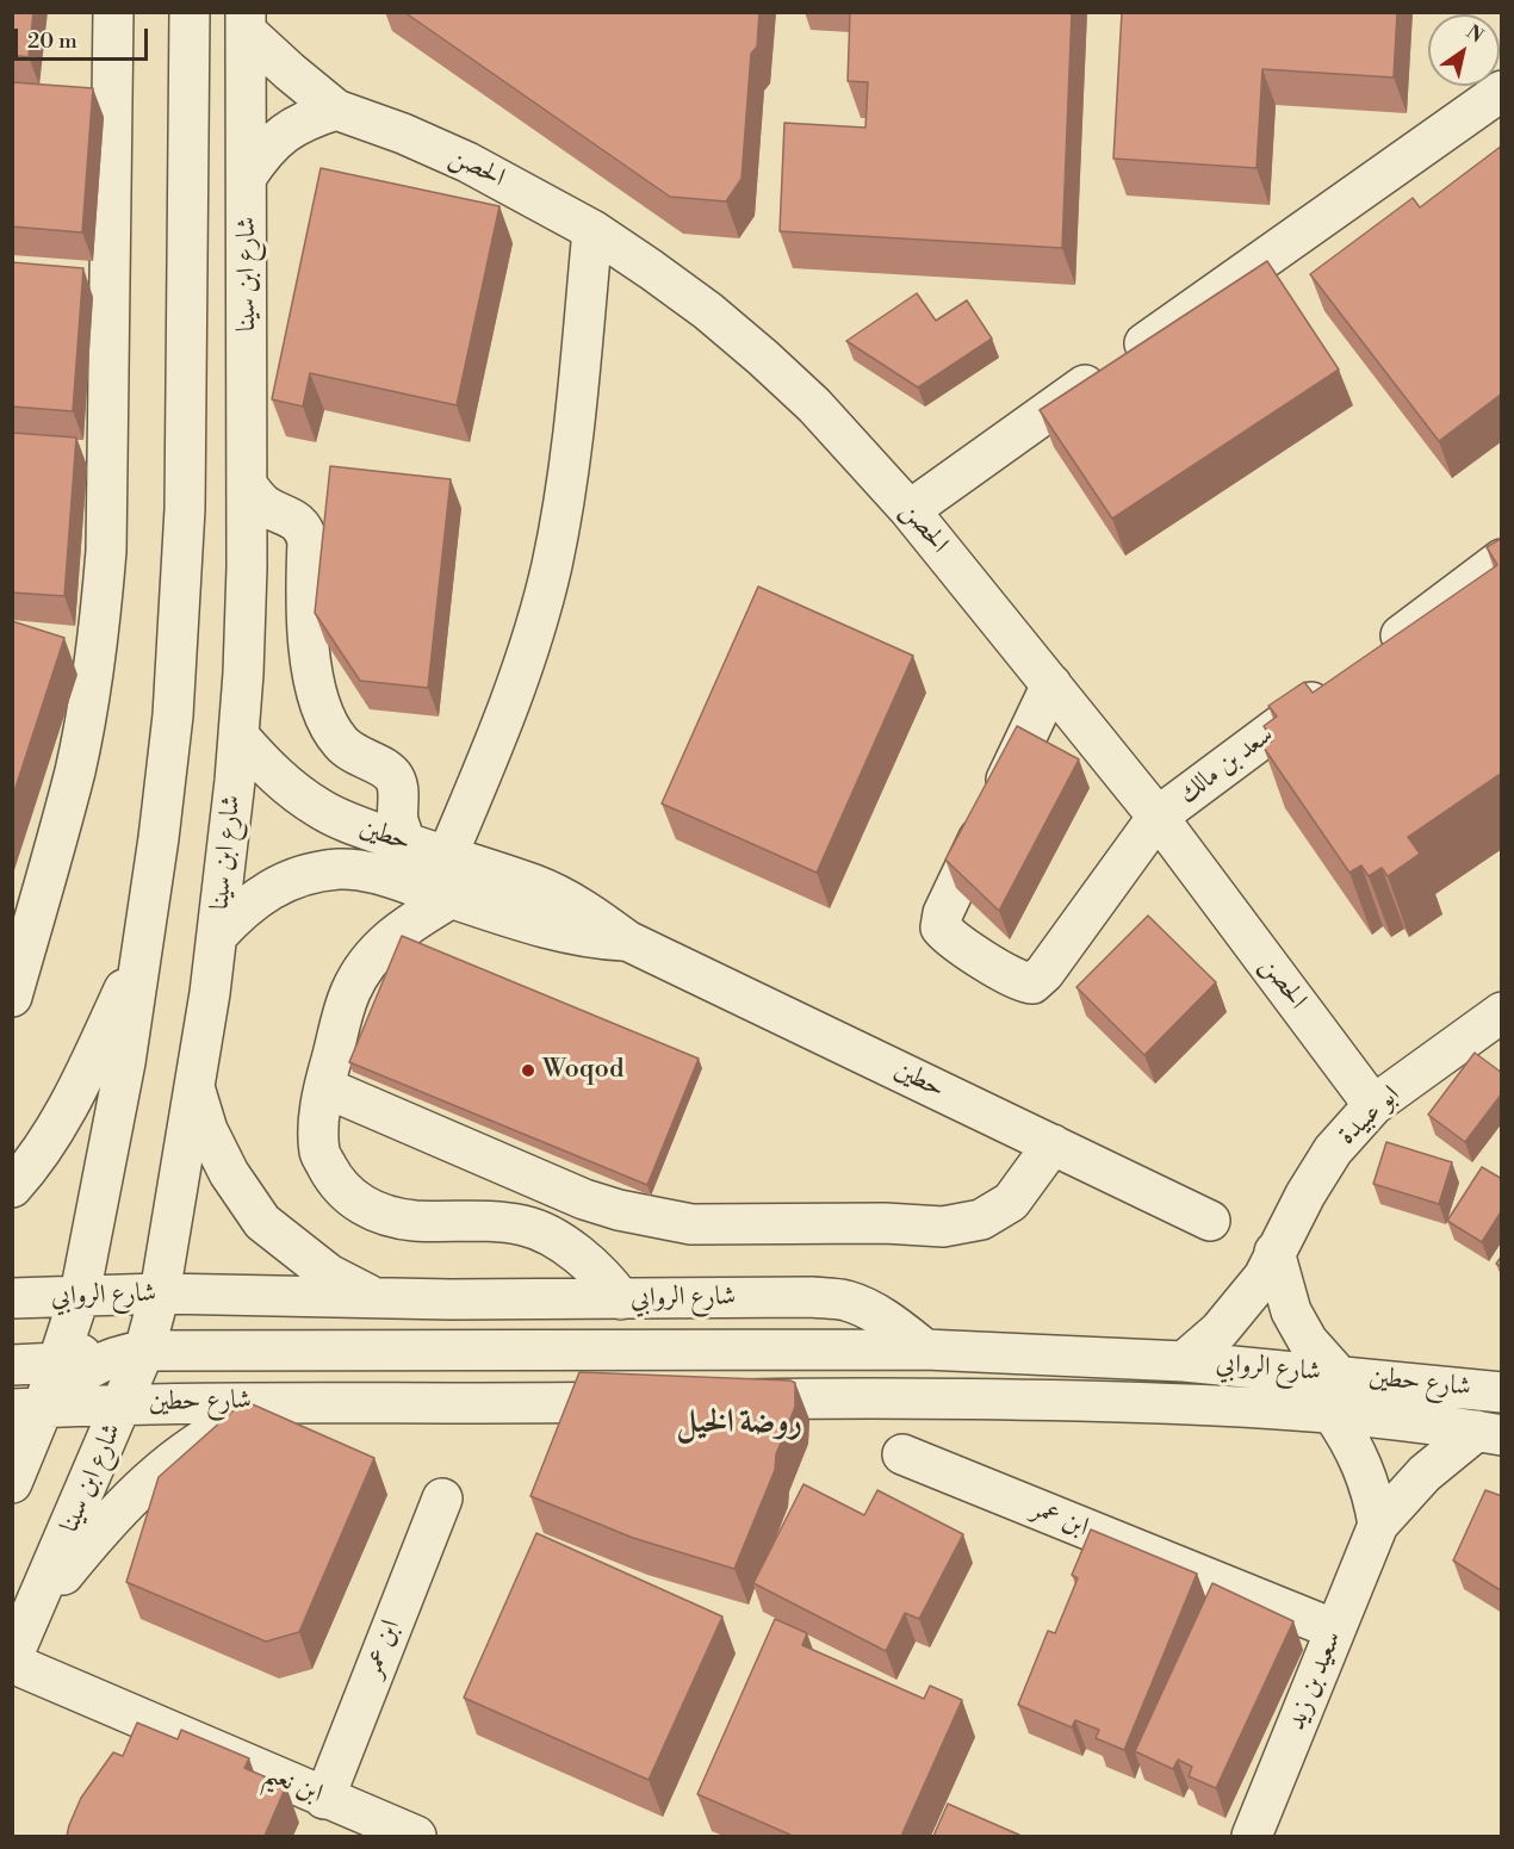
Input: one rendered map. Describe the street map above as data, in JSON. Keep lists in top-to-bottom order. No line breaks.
{"streets":{"street":["الحصن","شارع ابن سينا","سعد بن مالك","حطين","ابو عبيدة","شارع الروابي","شارع حطين","ابن عمر","سعيد بن زيد","ابن نعيم"]},"crossings":[["الحصن","شارع ابن سينا"],["الحصن","سعد بن مالك"],["الحصن","ابو عبيدة"],["شارع ابن سينا","حطين"],["شارع ابن سينا","شارع الروابي"],["شارع ابن سينا","شارع حطين"],["شارع ابن سينا","ابن نعيم"],["ابو عبيدة","شارع الروابي"],["شارع الروابي","شارع حطين"],["شارع الروابي","سعيد بن زيد"],["ابن عمر","سعيد بن زيد"],["ابن عمر","ابن نعيم"]],"districts":["روضة الخيل"],"places":["Woqod"],"scale_bar":"20 m","north":"top right"}
